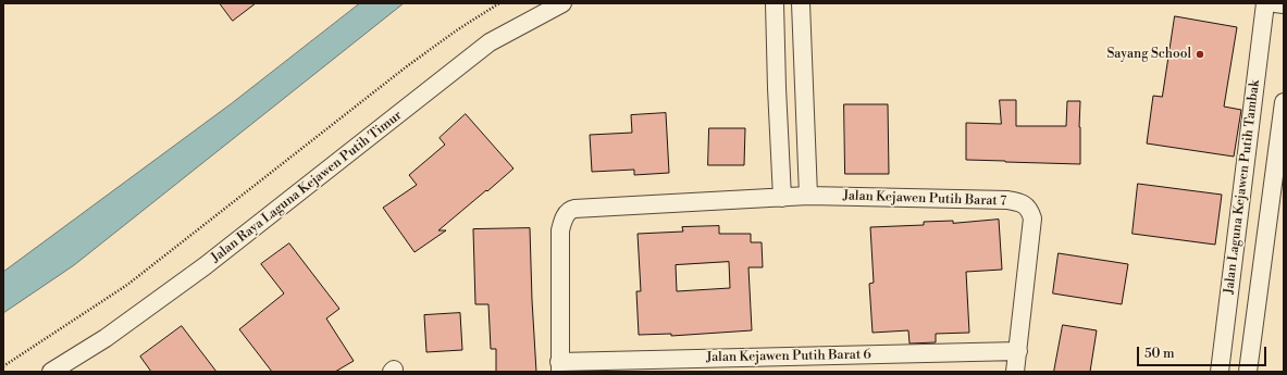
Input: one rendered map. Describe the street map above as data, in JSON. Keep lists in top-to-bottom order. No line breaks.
{"streets":{"street":["Jalan Raya Laguna Kejawen Putih Timur","Jalan Laguna Kejawen Putih Tambak","Jalan Kejawen Putih Barat 7","Jalan Kejawen Putih Barat 6"]},"crossings":[["Jalan Kejawen Putih Barat 7","Jalan Kejawen Putih Barat 6"]],"places":["Sayang School"],"scale_bar":"50 m"}
